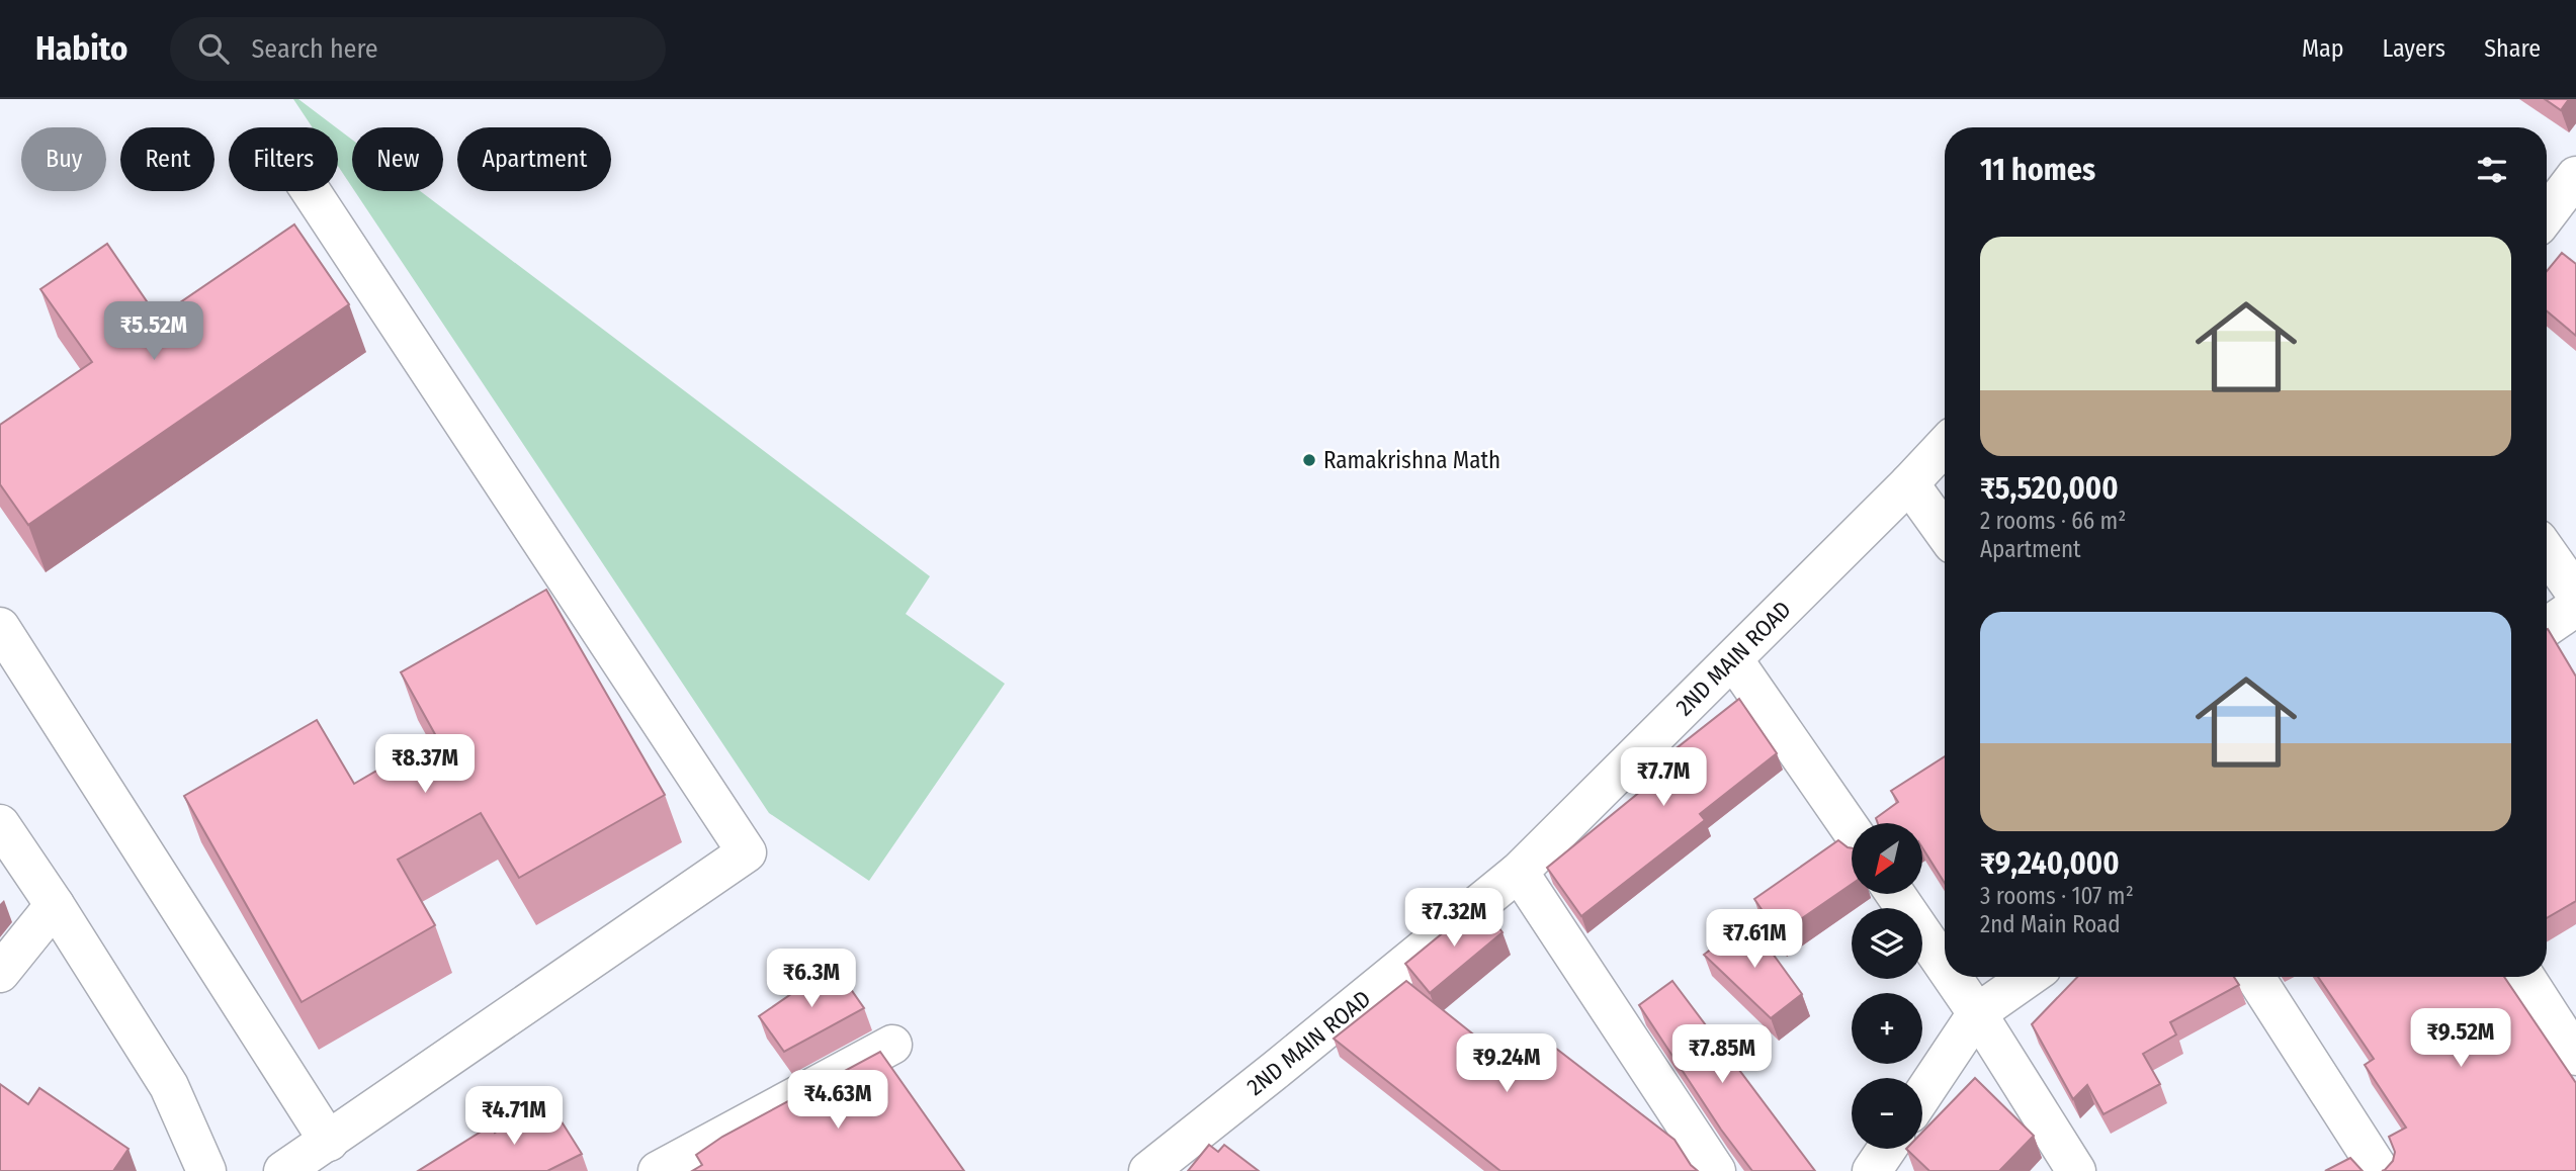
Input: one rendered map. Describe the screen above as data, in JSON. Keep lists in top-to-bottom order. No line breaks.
{"streets":{"street":["2ND MAIN ROAD"]},"places":["Ramakrishna Math"],"north":"bottom left","page":{"header":"Habito","search":"Search here","nav":["Map","Layers","Share"],"chip":["Buy","Rent","Filters","New","Apartment"],"heading":"11 homes","list":[{"name":"₹5,520,000","note":"2 rooms · 66 m² · Apartment"},{"name":"₹9,240,000","note":"3 rooms · 107 m² · 2nd Main Road"}],"price":["₹5.52M","₹8.37M","₹7.7M","₹7.32M","₹7.61M","₹6.3M","₹9.52M","₹7.85M","₹9.24M","₹4.63M","₹4.71M"],"map_buttons":["+","−"]}}
